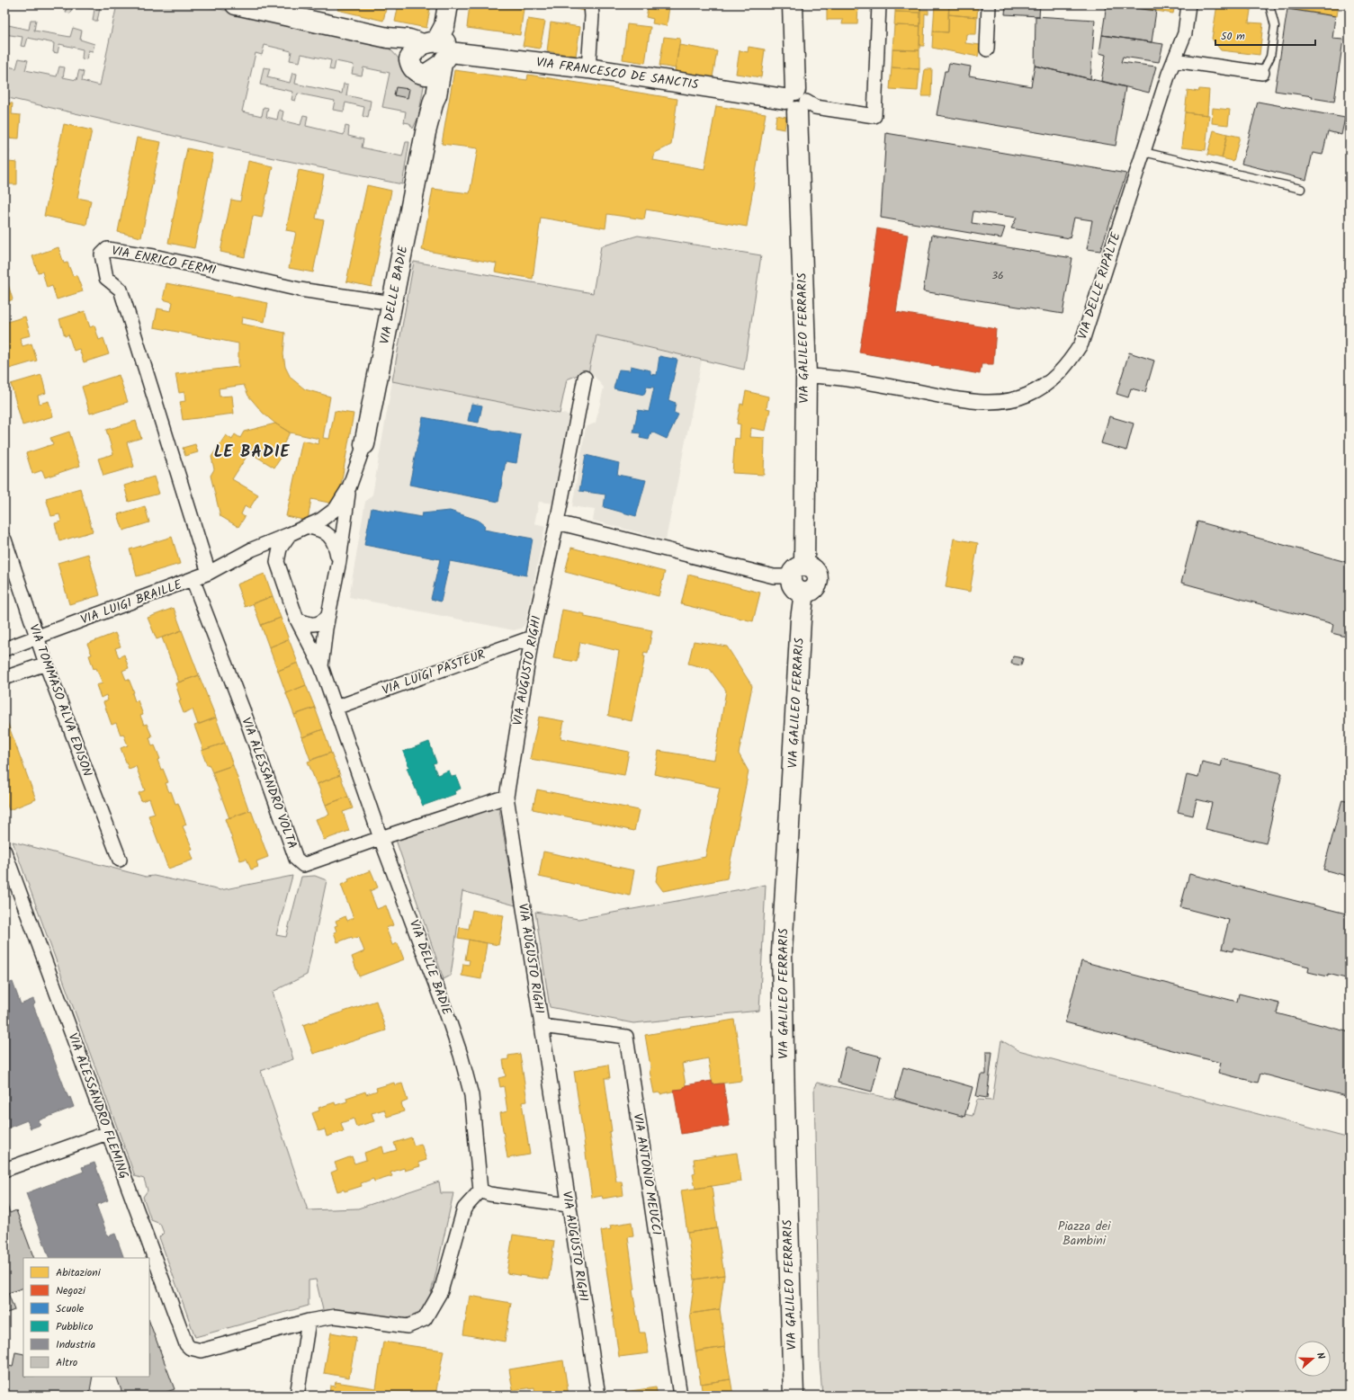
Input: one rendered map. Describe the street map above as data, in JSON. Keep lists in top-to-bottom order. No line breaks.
{"streets":{"street":["VIA FRANCESCO DE SANCTIS","VIA ENRICO FERMI","VIA DELLE RIPALTE","VIA DELLE BADIE","VIA GALILEO FERRARIS","VIA LUIGI BRAILLE","VIA AUGUSTO RIGHI","VIA LUIGI PASTEUR","VIA TOMMASO ALVA EDISON","VIA ALESSANDRO VOLTA","VIA ALESSANDRO FLEMING","VIA ANTONIO MEUCCI"]},"crossings":[["VIA FRANCESCO DE SANCTIS","VIA DELLE BADIE"],["VIA FRANCESCO DE SANCTIS","VIA GALILEO FERRARIS"],["VIA ENRICO FERMI","VIA DELLE BADIE"],["VIA ENRICO FERMI","VIA LUIGI BRAILLE"],["VIA DELLE RIPALTE","VIA GALILEO FERRARIS"],["VIA DELLE BADIE","VIA LUIGI BRAILLE"],["VIA DELLE BADIE","VIA LUIGI PASTEUR"],["VIA DELLE BADIE","VIA ALESSANDRO VOLTA"],["VIA LUIGI BRAILLE","VIA TOMMASO ALVA EDISON"],["VIA LUIGI BRAILLE","VIA ALESSANDRO VOLTA"],["VIA AUGUSTO RIGHI","VIA LUIGI PASTEUR"],["VIA AUGUSTO RIGHI","VIA ALESSANDRO VOLTA"],["VIA AUGUSTO RIGHI","VIA ANTONIO MEUCCI"]],"districts":["LE BADIE"],"parks":["Piazza dei Bambini"],"house_numbers":["36"],"legend":["Abitazioni","Negozi","Scuole","Pubblico","Industria","Altro"],"scale_bar":"50 m","north":"right"}
